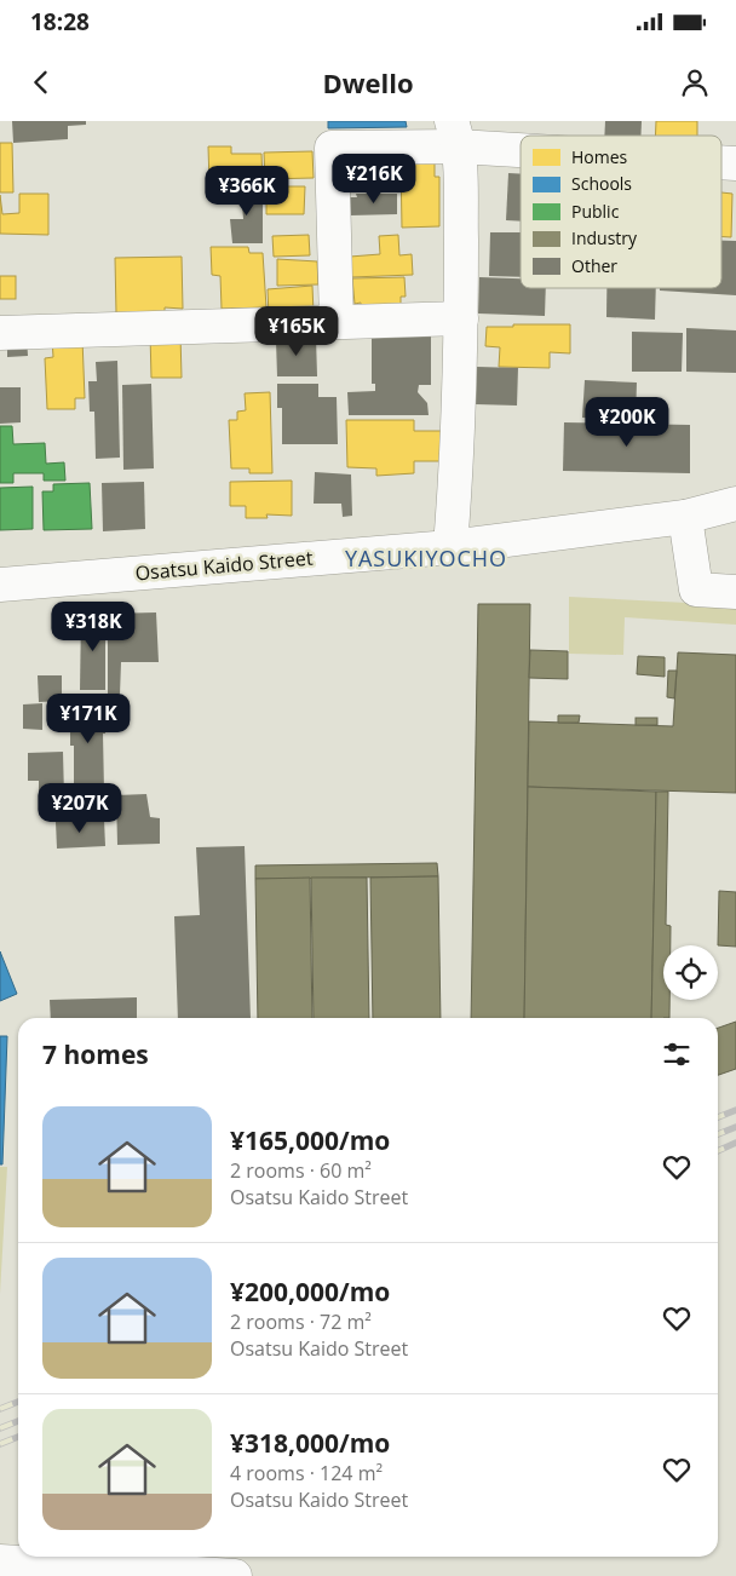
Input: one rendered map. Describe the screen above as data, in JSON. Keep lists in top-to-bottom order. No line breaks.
{"streets":{"street":["Osatsu Kaido Street"]},"districts":["YASUKIYOCHO"],"legend":["Homes","Schools","Public","Industry","Other"],"page":{"status":"18:28","header":"Dwello","price":["¥216K","¥366K","¥165K","¥200K","¥318K","¥171K","¥207K"],"heading":"7 homes","list":[{"name":"¥165,000/mo","note":"2 rooms · 60 m² · Osatsu Kaido Street"},{"name":"¥200,000/mo","note":"2 rooms · 72 m² · Osatsu Kaido Street"},{"name":"¥318,000/mo","note":"4 rooms · 124 m² · Osatsu Kaido Street"}]}}
